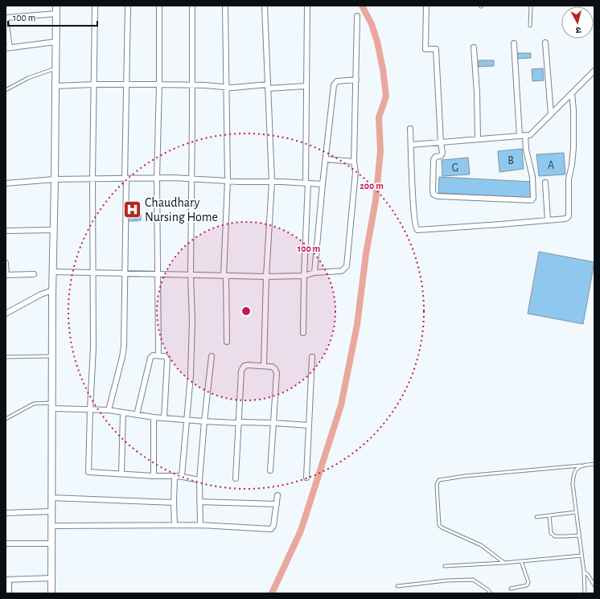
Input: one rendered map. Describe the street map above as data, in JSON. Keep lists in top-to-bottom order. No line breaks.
{"places":{"hospital":["Chaudhary Nursing Home"]},"house_numbers":["B","A","G"],"scale_bar":"100 m","north":"bottom","rings":["200 m","100 m"]}
